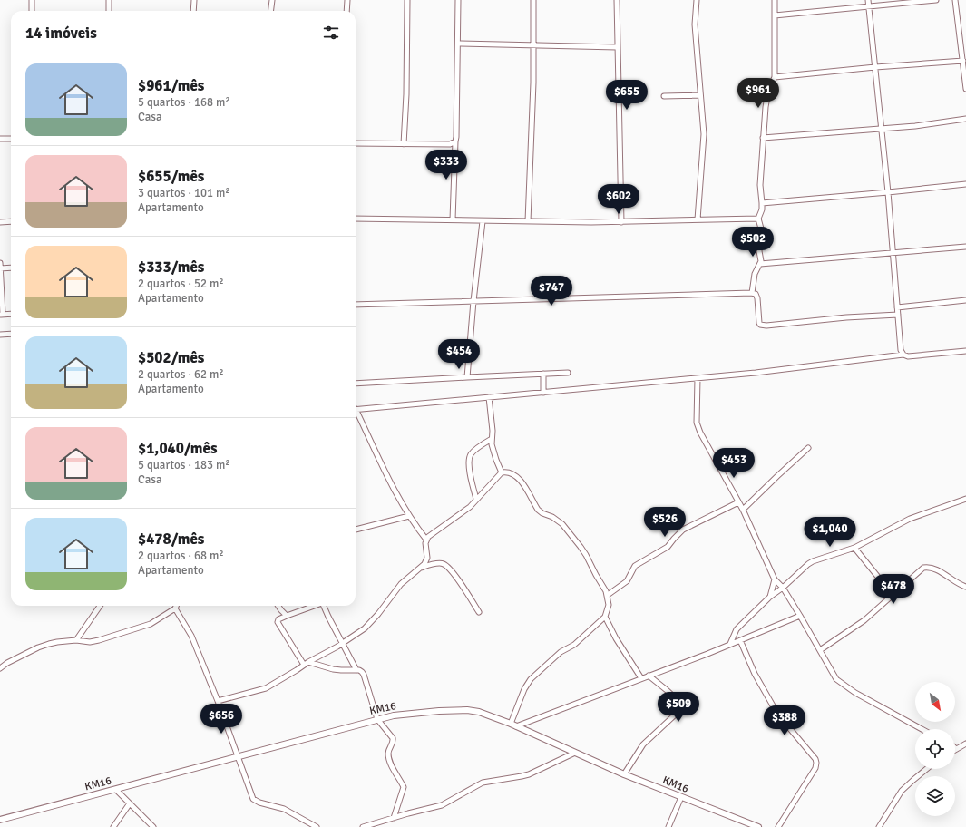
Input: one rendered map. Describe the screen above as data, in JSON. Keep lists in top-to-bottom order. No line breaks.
{"streets":{"street":["KM16"]},"north":"bottom right","page":{"heading":"14 imóveis","list":[{"name":"$961/mês","note":"5 quartos · 168 m² · Casa"},{"name":"$655/mês","note":"3 quartos · 101 m² · Apartamento"},{"name":"$333/mês","note":"2 quartos · 52 m² · Apartamento"},{"name":"$502/mês","note":"2 quartos · 62 m² · Apartamento"},{"name":"$1,040/mês","note":"5 quartos · 183 m² · Casa"},{"name":"$478/mês","note":"2 quartos · 68 m² · Apartamento"}],"price":["$961","$655","$333","$602","$502","$747","$454","$453","$526","$1,040","$478","$509","$656","$388"]}}
